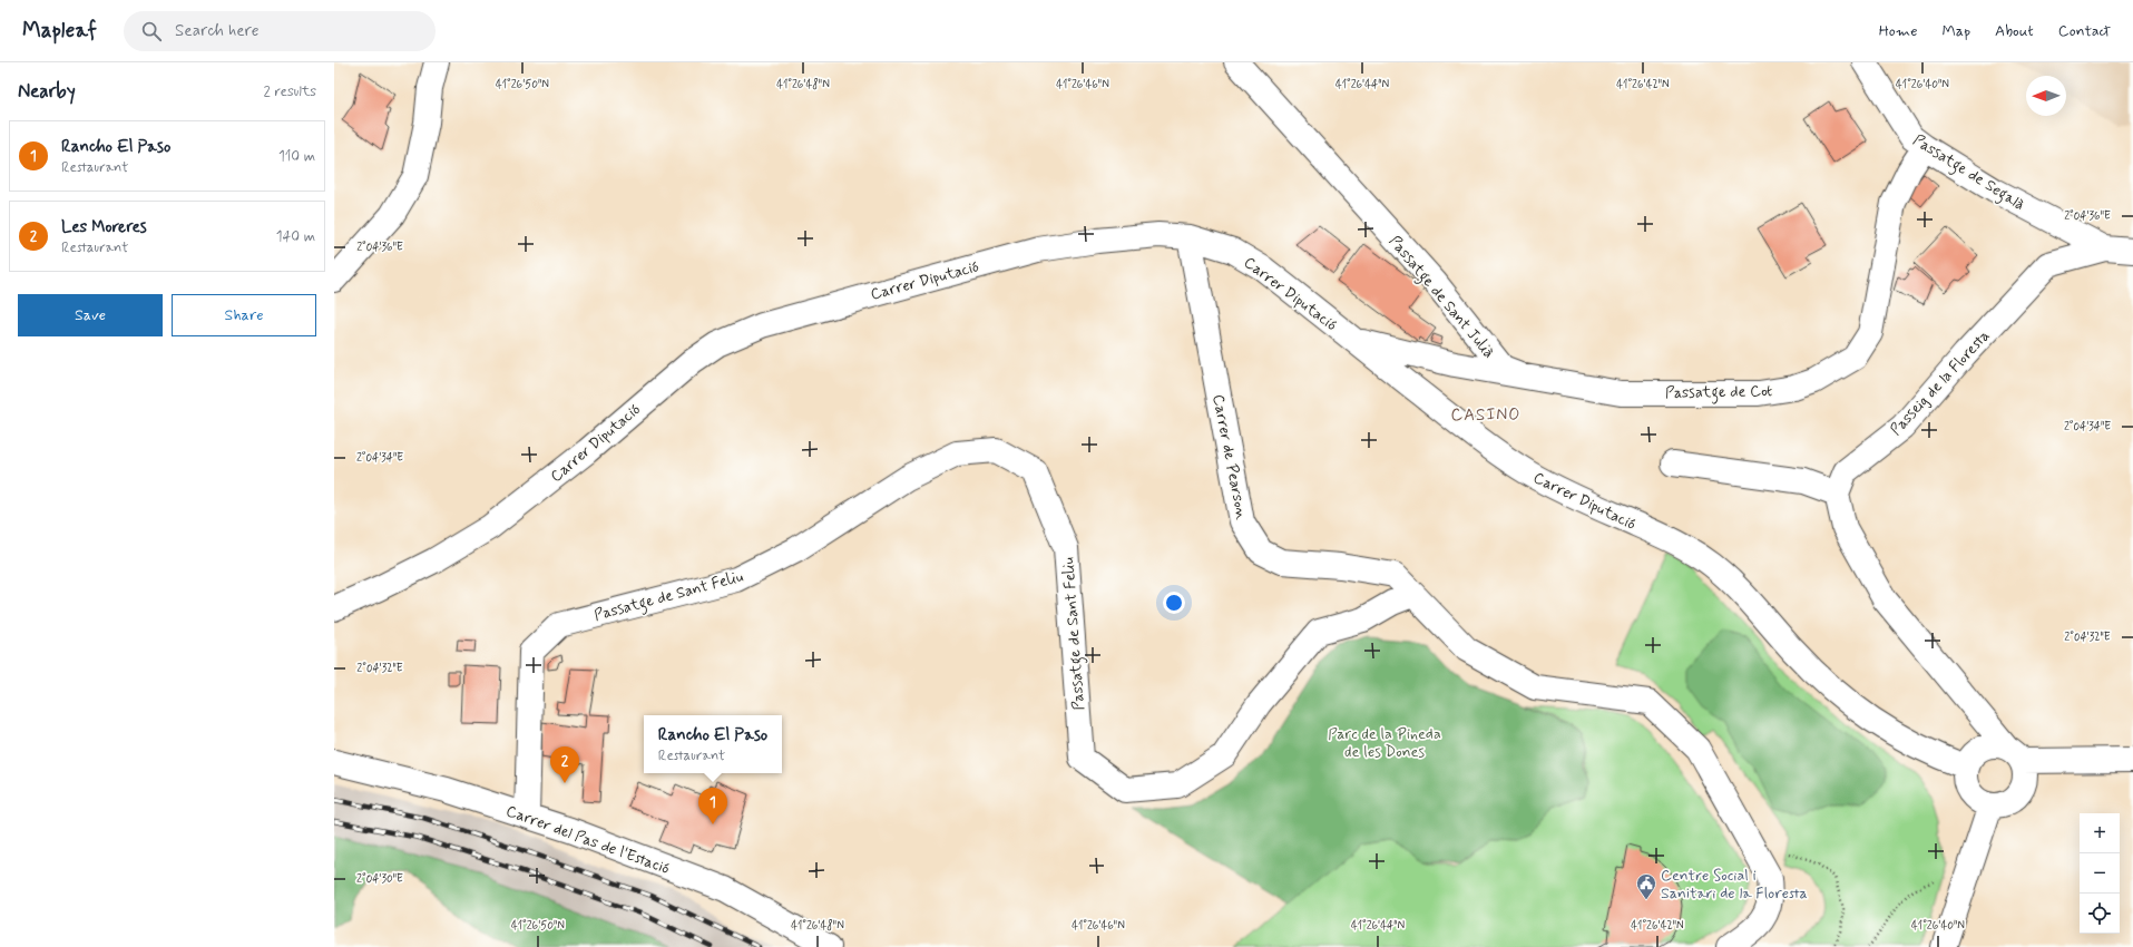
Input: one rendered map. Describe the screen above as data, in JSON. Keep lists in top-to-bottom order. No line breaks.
{"streets":{"street":["Passatge de Segalà","Carrer Diputació","Passatge de Sant Julià","Passeig de la Floresta","Passatge de Cot","Carrer de Pearson","Passatge de Sant Feliu","Carrer del Pas de l'Estació"]},"crossings":[["Passatge de Segalà","Passeig de la Floresta"],["Passatge de Segalà","Passatge de Cot"],["Carrer Diputació","Passatge de Cot"],["Carrer Diputació","Carrer de Pearson"],["Passatge de Sant Julià","Passatge de Cot"],["Carrer de Pearson","Passatge de Sant Feliu"],["Passatge de Sant Feliu","Carrer del Pas de l'Estació"]],"districts":["CASINO"],"parks":["Parc de la Pineda de les Dones"],"places":{"public building":["Centre Social i Sanitari de la Floresta"]},"north":"left","page":{"header":"Mapleaf","search":"Search here","nav":["Home","Map","About","Contact"],"heading":["Nearby","2 results"],"list":[{"mark":"1","name":"Rancho El Paso","note":"Restaurant","value":"110 m"},{"mark":"2","name":"Les Moreres","note":"Restaurant","value":"140 m"}],"buttons":["Save","Share"],"popup":["Rancho El Paso","Restaurant"],"pins":["2","1"],"map_buttons":["+","−"]},"coordinates":["41°26'50\"N","41°26'48\"N","41°26'46\"N","41°26'44\"N","41°26'42\"N","41°26'40\"N","2°04'36\"E","2°04'34\"E","2°04'32\"E","2°04'30\"E"]}
